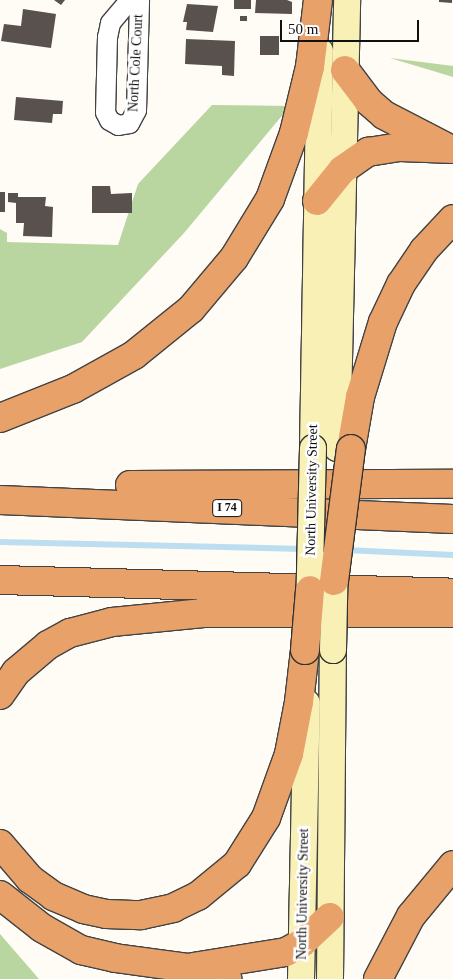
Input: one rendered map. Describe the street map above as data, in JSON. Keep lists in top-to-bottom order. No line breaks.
{"streets":{"highway":["I 74"],"main road":["North University Street"],"street":["North Cole Court"]},"scale_bar":"50 m"}
